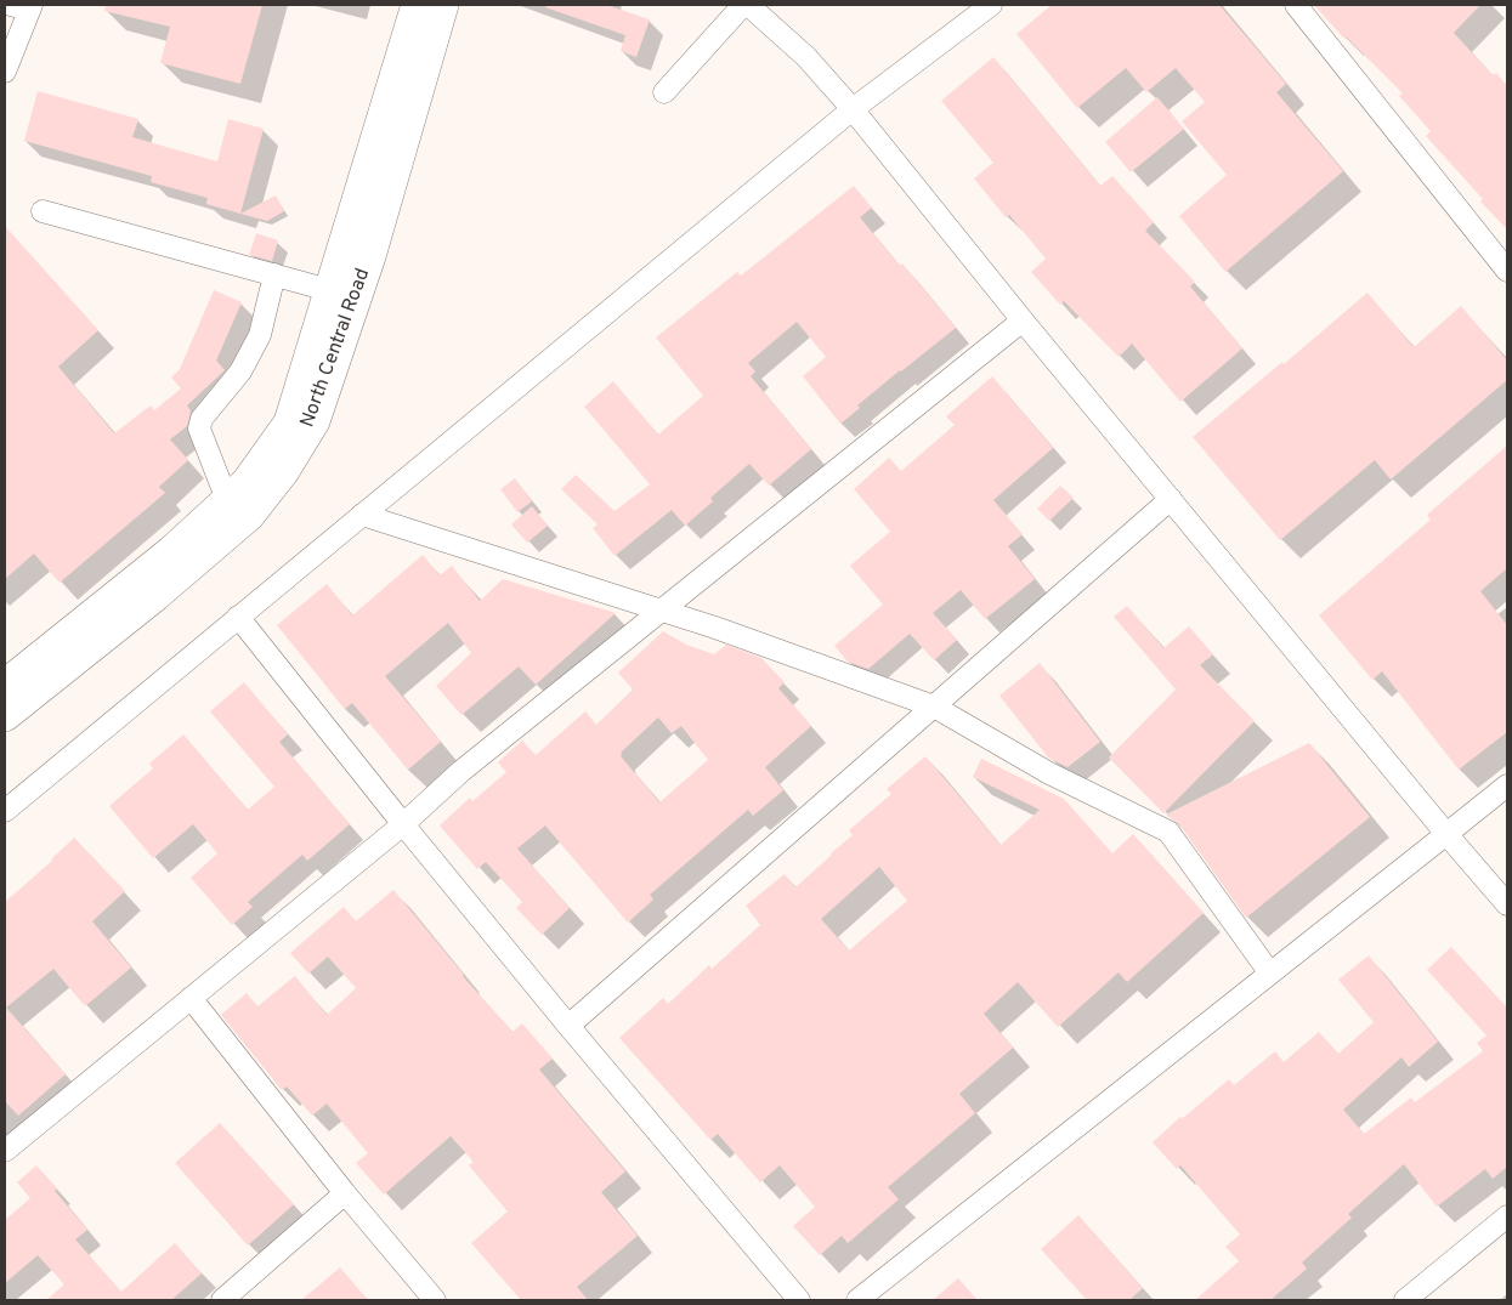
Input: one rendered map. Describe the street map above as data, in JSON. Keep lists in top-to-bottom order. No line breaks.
{"streets":{"main road":["North Central Road"]}}
